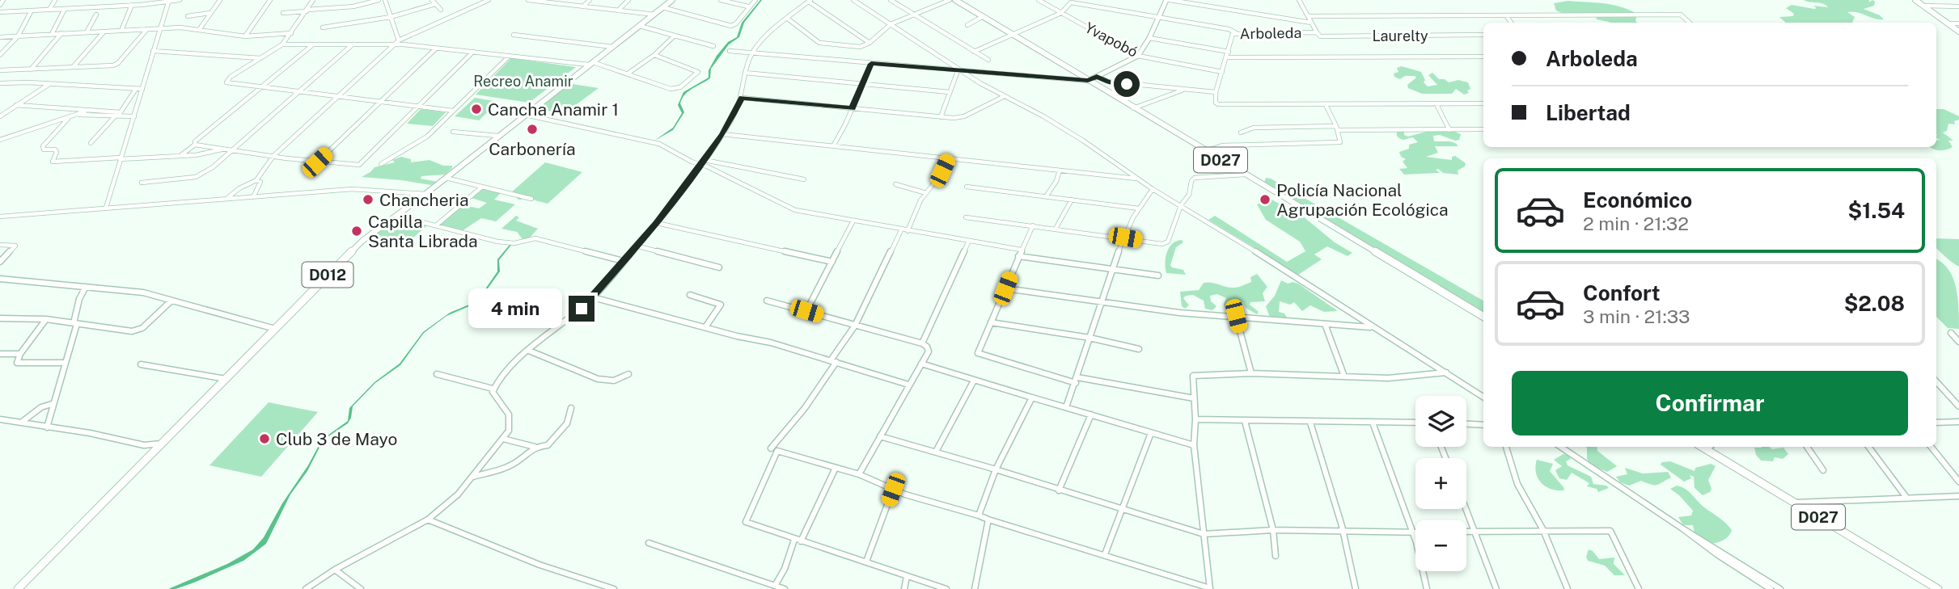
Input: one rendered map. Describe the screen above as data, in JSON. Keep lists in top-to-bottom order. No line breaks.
{"streets":{"main road":["D027","D012"],"street":["Arboleda","Laurelty","Yvapobó"]},"crossings":[["Arboleda","Laurelty"],["Arboleda","Yvapobó"]],"parks":["Recreo Anamir"],"places":["Cancha Anamir 1","Carbonería","Chancheria","Policía Nacional Agrupación Ecológica","Capilla Santa Librada","Club 3 de Mayo"],"page":{"banner":["Arboleda","Libertad"],"list":[{"name":"Económico","note":"2 min · 21:32","value":"$1.54"},{"name":"Confort","note":"3 min · 21:33","value":"$2.08"}],"bubble":"4 min","buttons":"Confirmar","map_buttons":["+","−"]}}
